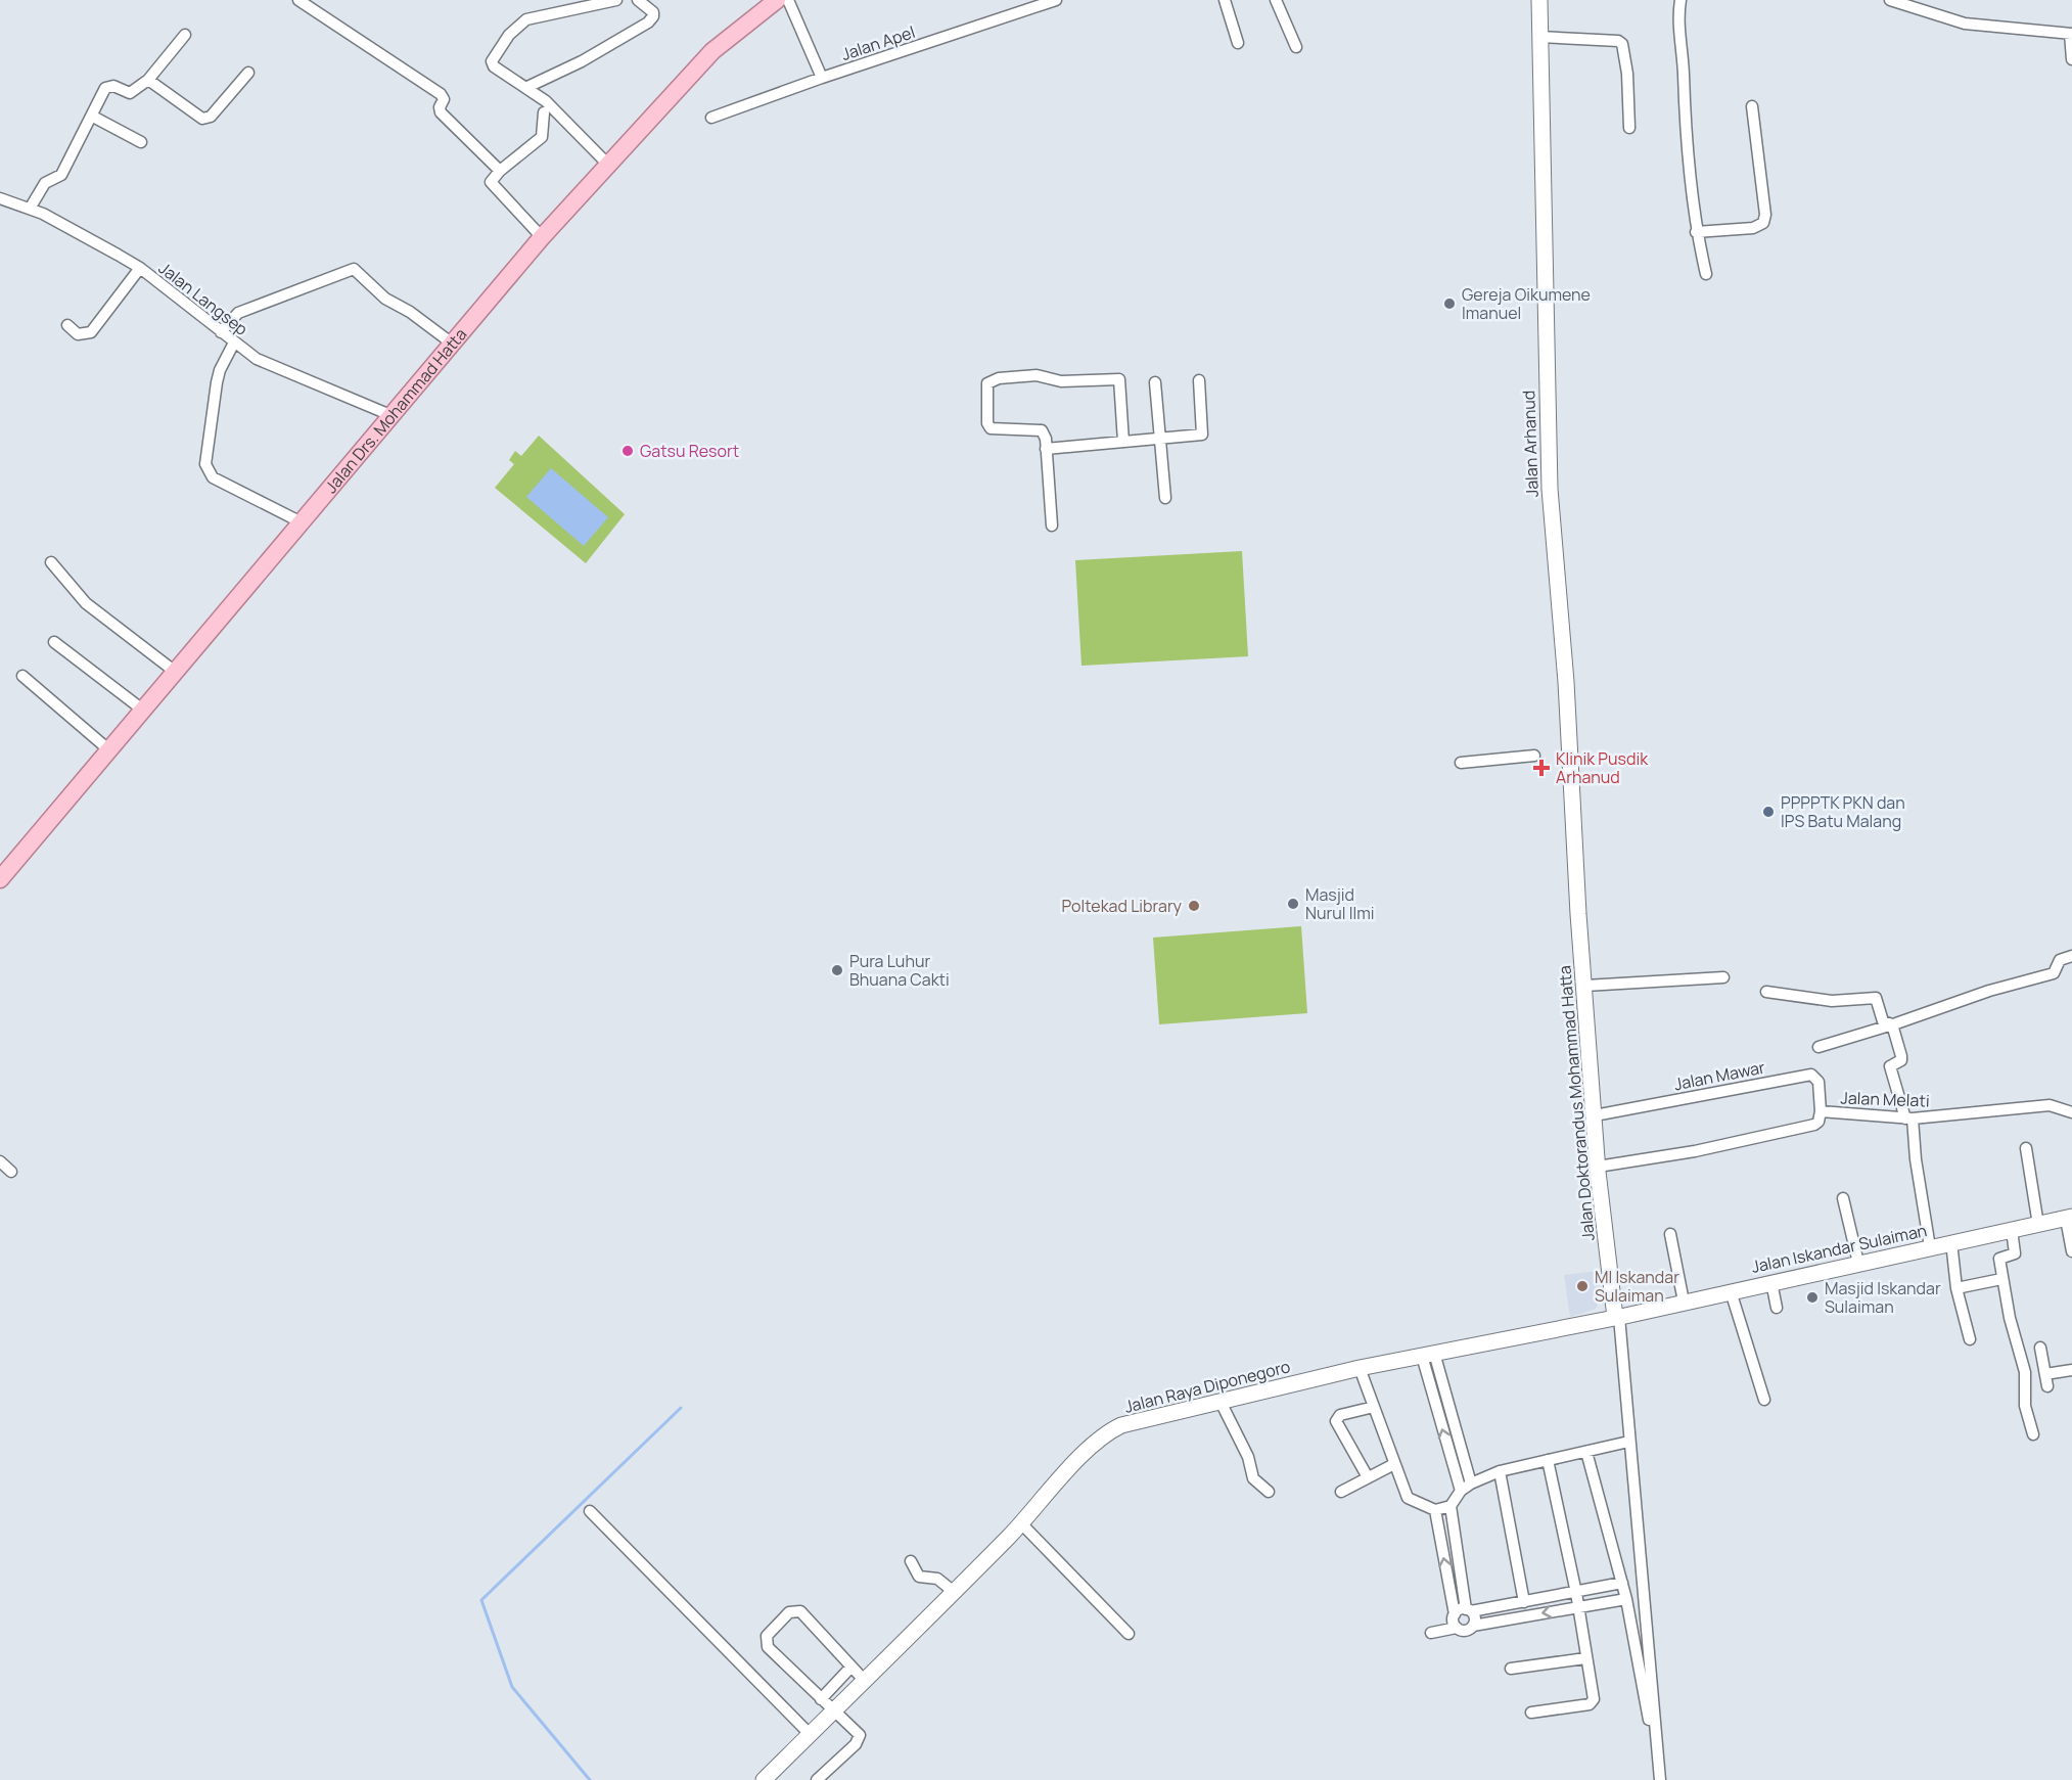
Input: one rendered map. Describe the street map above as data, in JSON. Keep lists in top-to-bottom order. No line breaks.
{"streets":{"main road":["Jalan Drs. Mohammad Hatta"],"street":["Jalan Apel","Jalan Langsep","Jalan Arhanud","Jalan Mawar","Jalan Melati","Jalan Doktorandus Mohammad Hatta","Jalan Iskandar Sulaiman","Jalan Raya Diponegoro"]},"crossings":[["Jalan Langsep","Jalan Drs. Mohammad Hatta"],["Jalan Arhanud","Jalan Doktorandus Mohammad Hatta"],["Jalan Mawar","Jalan Melati"],["Jalan Mawar","Jalan Doktorandus Mohammad Hatta"],["Jalan Melati","Jalan Doktorandus Mohammad Hatta"],["Jalan Doktorandus Mohammad Hatta","Jalan Iskandar Sulaiman"],["Jalan Doktorandus Mohammad Hatta","Jalan Raya Diponegoro"],["Jalan Iskandar Sulaiman","Jalan Raya Diponegoro"]],"places":{"other":["Gereja Oikumene Imanuel","Gatsu Resort","PPPPTK PKN dan IPS Batu Malang","Masjid Nurul Ilmi","Poltekad Library","Pura Luhur Bhuana Cakti","MI Iskandar Sulaiman","Masjid Iskandar Sulaiman"],"health":["Klinik Pusdik Arhanud"]}}
